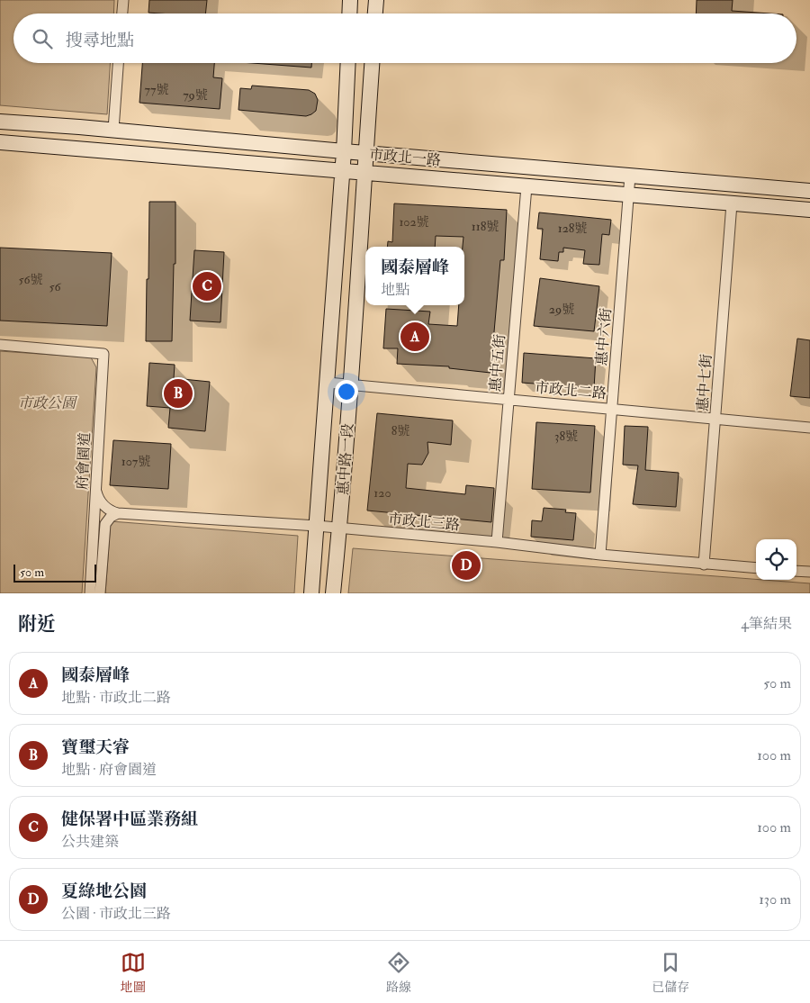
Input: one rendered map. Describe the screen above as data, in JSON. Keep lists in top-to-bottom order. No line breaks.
{"streets":{"street":["市政北一路","惠中六街","惠中五街","惠中七街","市政北二路","惠中路一段","府會園道","市政北三路"]},"crossings":[["市政北一路","惠中六街"],["市政北一路","惠中五街"],["市政北一路","惠中七街"],["市政北一路","惠中路一段"],["惠中六街","市政北二路"],["惠中六街","市政北三路"],["惠中五街","市政北二路"],["惠中五街","市政北三路"],["惠中七街","市政北二路"],["惠中七街","市政北三路"],["市政北二路","惠中路一段"],["惠中路一段","市政北三路"]],"parks":["市政公園"],"house_numbers":["77號","79號","102號","118號","128號","56號","56","29號","8號","38號","107號","120"],"scale_bar":"50 m","page":{"search":"搜尋地點","popup":["國泰層峰","地點"],"pins":["C","A","B","D"],"scale":"50 m","heading":["附近","4筆結果"],"list":[{"mark":"A","name":"國泰層峰","note":"地點 · 市政北二路","value":"50 m"},{"mark":"B","name":"寶璽天睿","note":"地點 · 府會園道","value":"100 m"},{"mark":"C","name":"健保署中區業務組","note":"公共建築","value":"100 m"},{"mark":"D","name":"夏綠地公園","note":"公園 · 市政北三路","value":"130 m"}],"nav":["地圖","路線","已儲存"]}}
